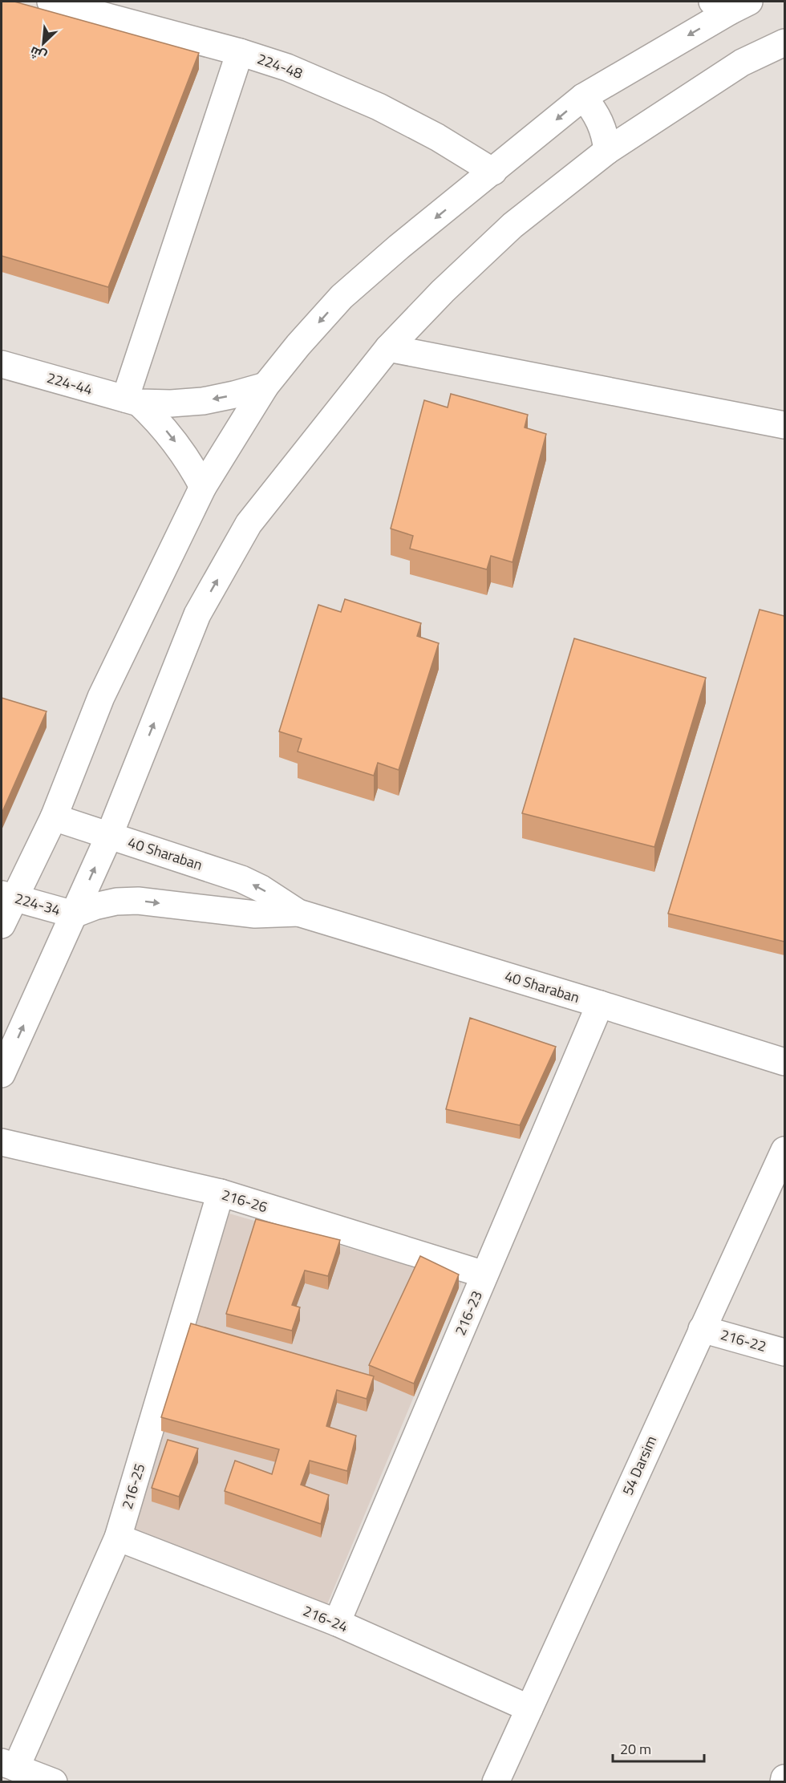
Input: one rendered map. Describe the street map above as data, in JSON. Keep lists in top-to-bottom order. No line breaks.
{"streets":{"street":["224-48","224-44","40 Sharaban","224-34","216-26","216-23","216-22","54 Darsim","216-25","216-24"]},"crossings":[["40 Sharaban","224-34"],["40 Sharaban","216-23"],["216-26","216-23"],["216-26","216-25"],["216-23","216-24"],["216-22","54 Darsim"],["54 Darsim","216-24"],["216-25","216-24"]],"scale_bar":"20 m","north":"bottom left"}
